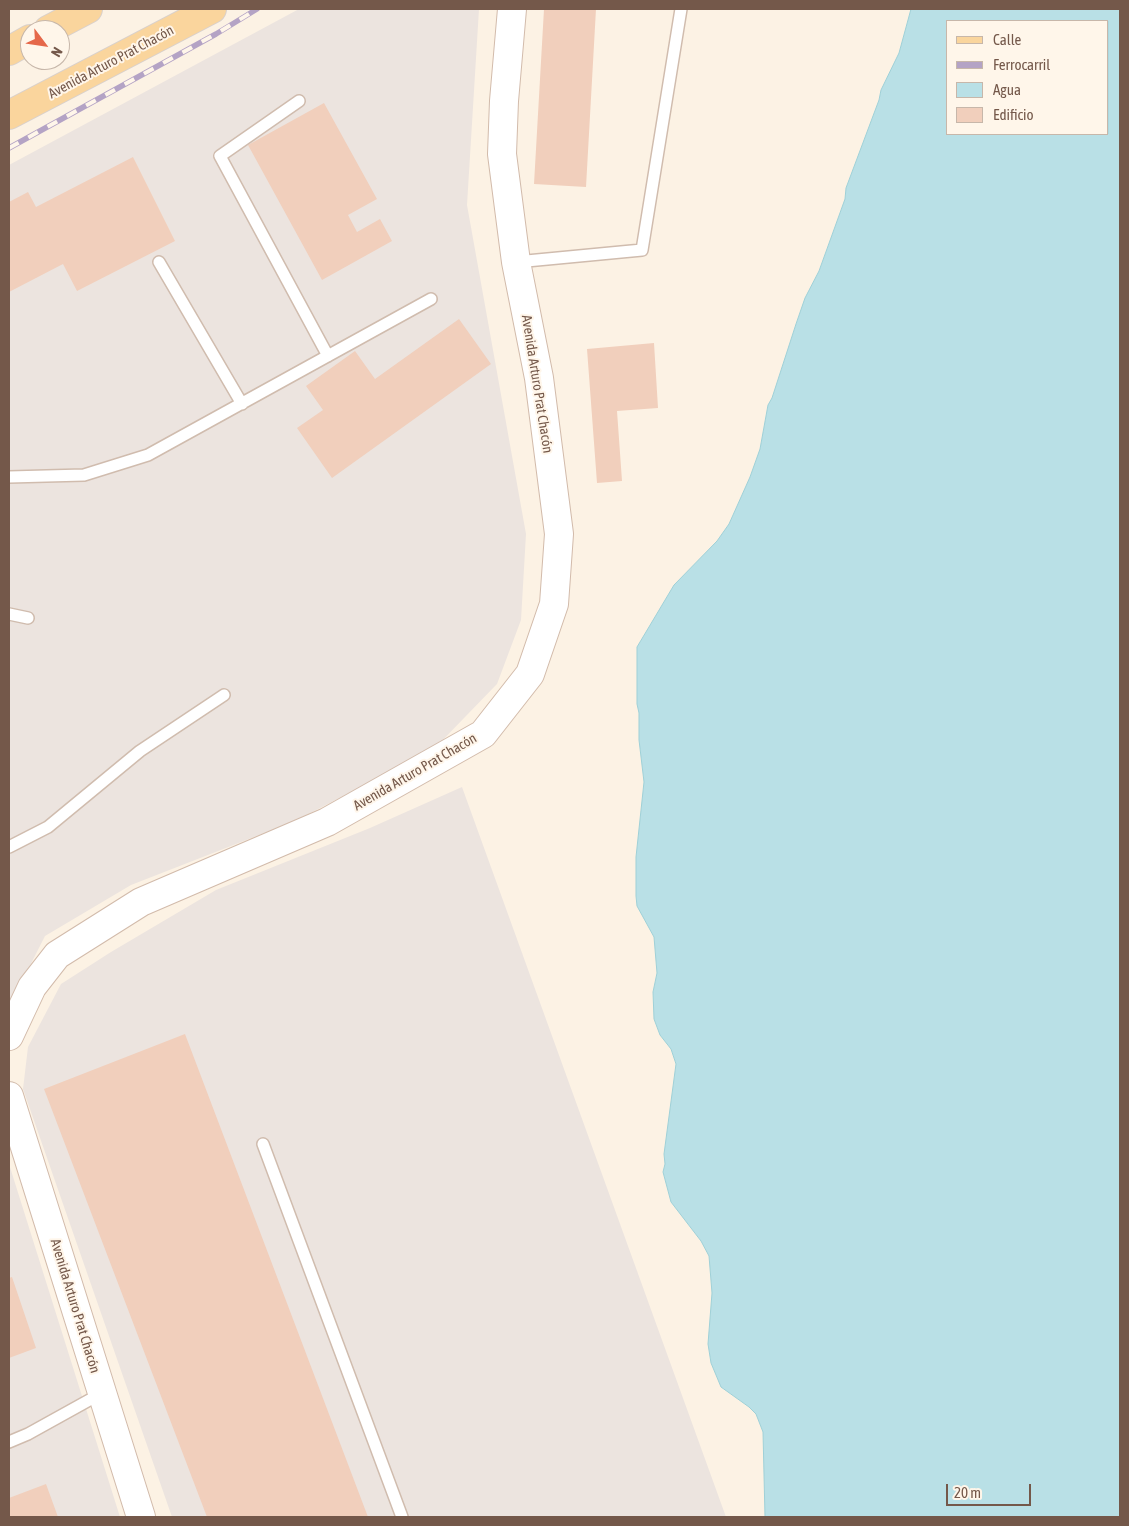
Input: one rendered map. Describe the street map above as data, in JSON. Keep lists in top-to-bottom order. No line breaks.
{"streets":{"main road":["Avenida Arturo Prat Chacón"]},"legend":["Calle","Ferrocarril","Agua","Edificio"],"scale_bar":"20 m","north":"bottom right"}
